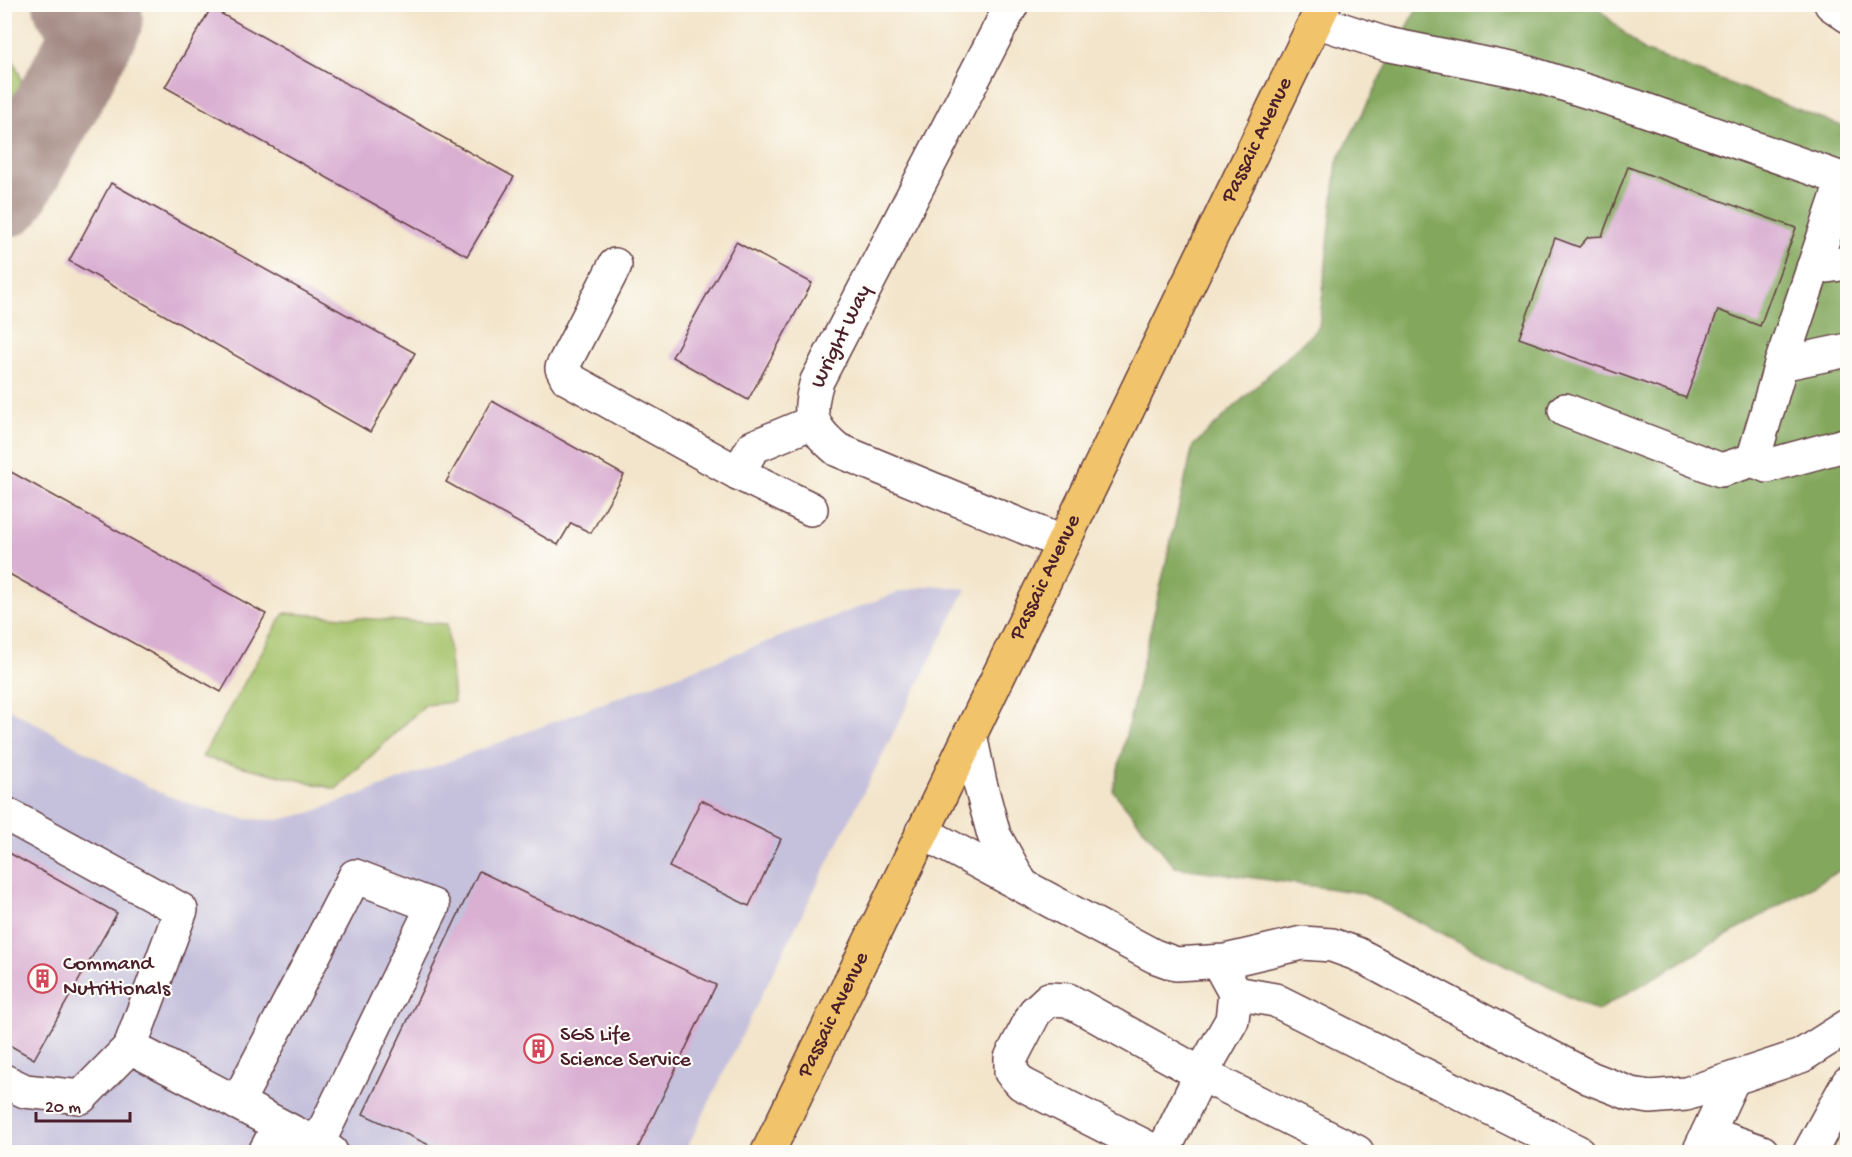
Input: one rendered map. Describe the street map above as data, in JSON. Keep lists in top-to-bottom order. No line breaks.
{"streets":{"main road":["Passaic Avenue"],"street":["Wright Way"]},"crossings":[["Passaic Avenue","Wright Way"]],"places":{"building":["Command Nutritionals","SGS Life Science Service"]},"scale_bar":"20 m"}
